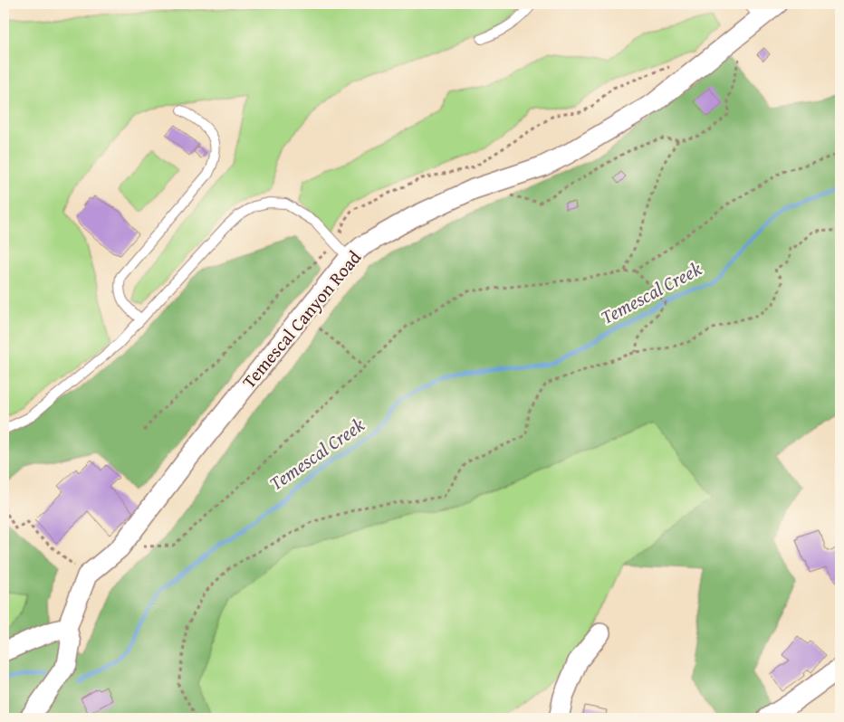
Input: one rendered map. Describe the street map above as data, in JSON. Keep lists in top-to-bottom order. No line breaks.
{"streets":{"street":["Temescal Canyon Road"]},"water":["Temescal Creek"]}
